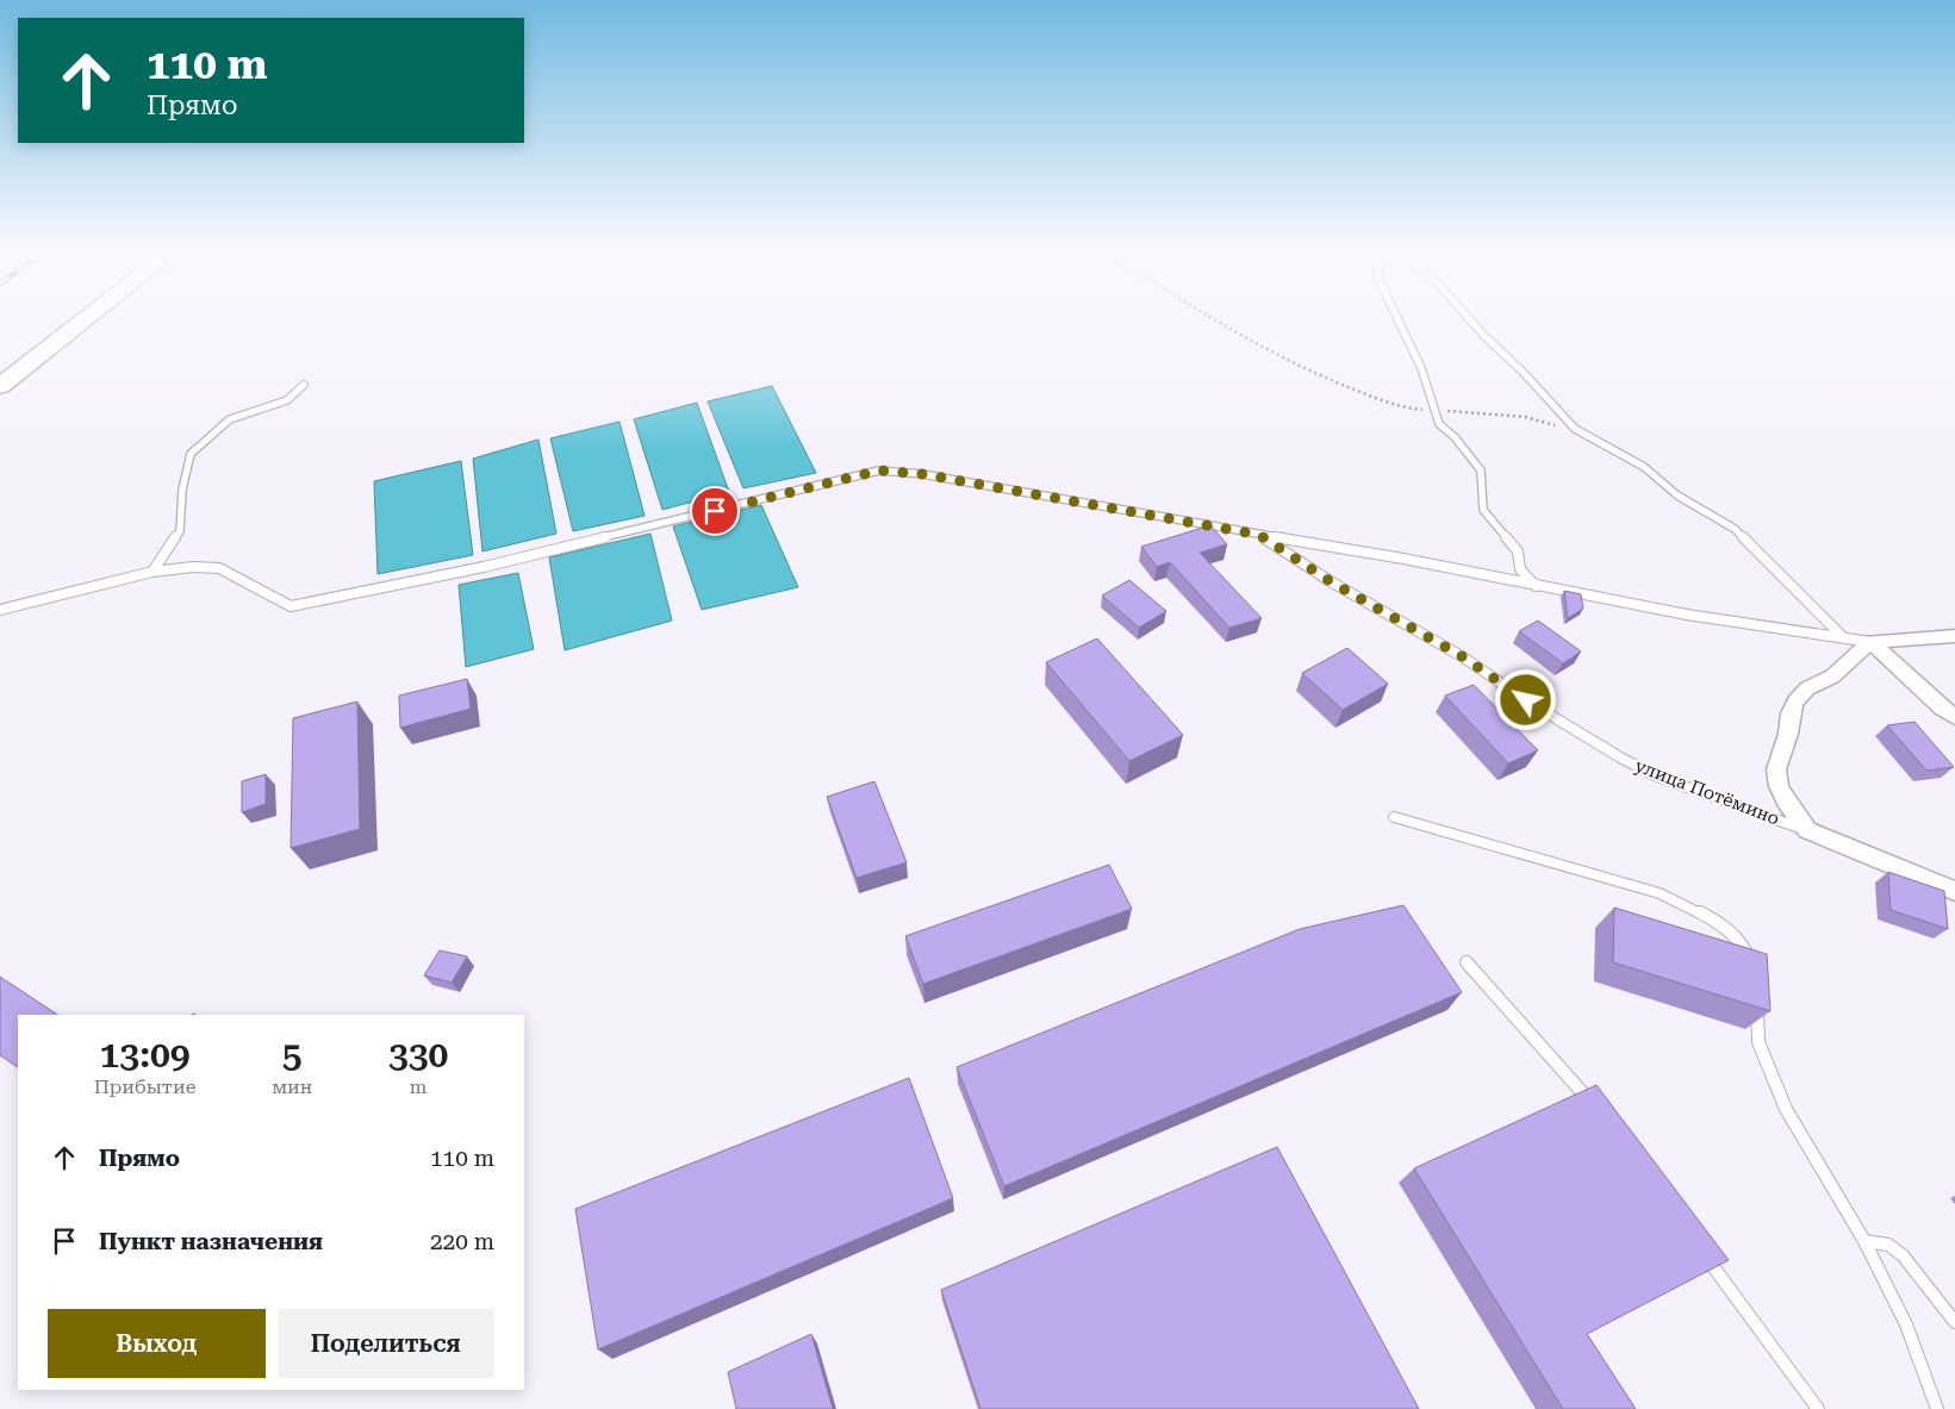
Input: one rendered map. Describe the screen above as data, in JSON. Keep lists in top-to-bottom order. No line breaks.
{"streets":{"street":["улица Потёмино"]},"page":{"turn":["110 m","Прямо"],"eta":["13:09","Прибытие","5","мин","330","m"],"list":[{"name":"Прямо","value":"110 m"},{"name":"Пункт назначения","value":"220 m"}],"buttons":["Выход","Поделиться"]}}
